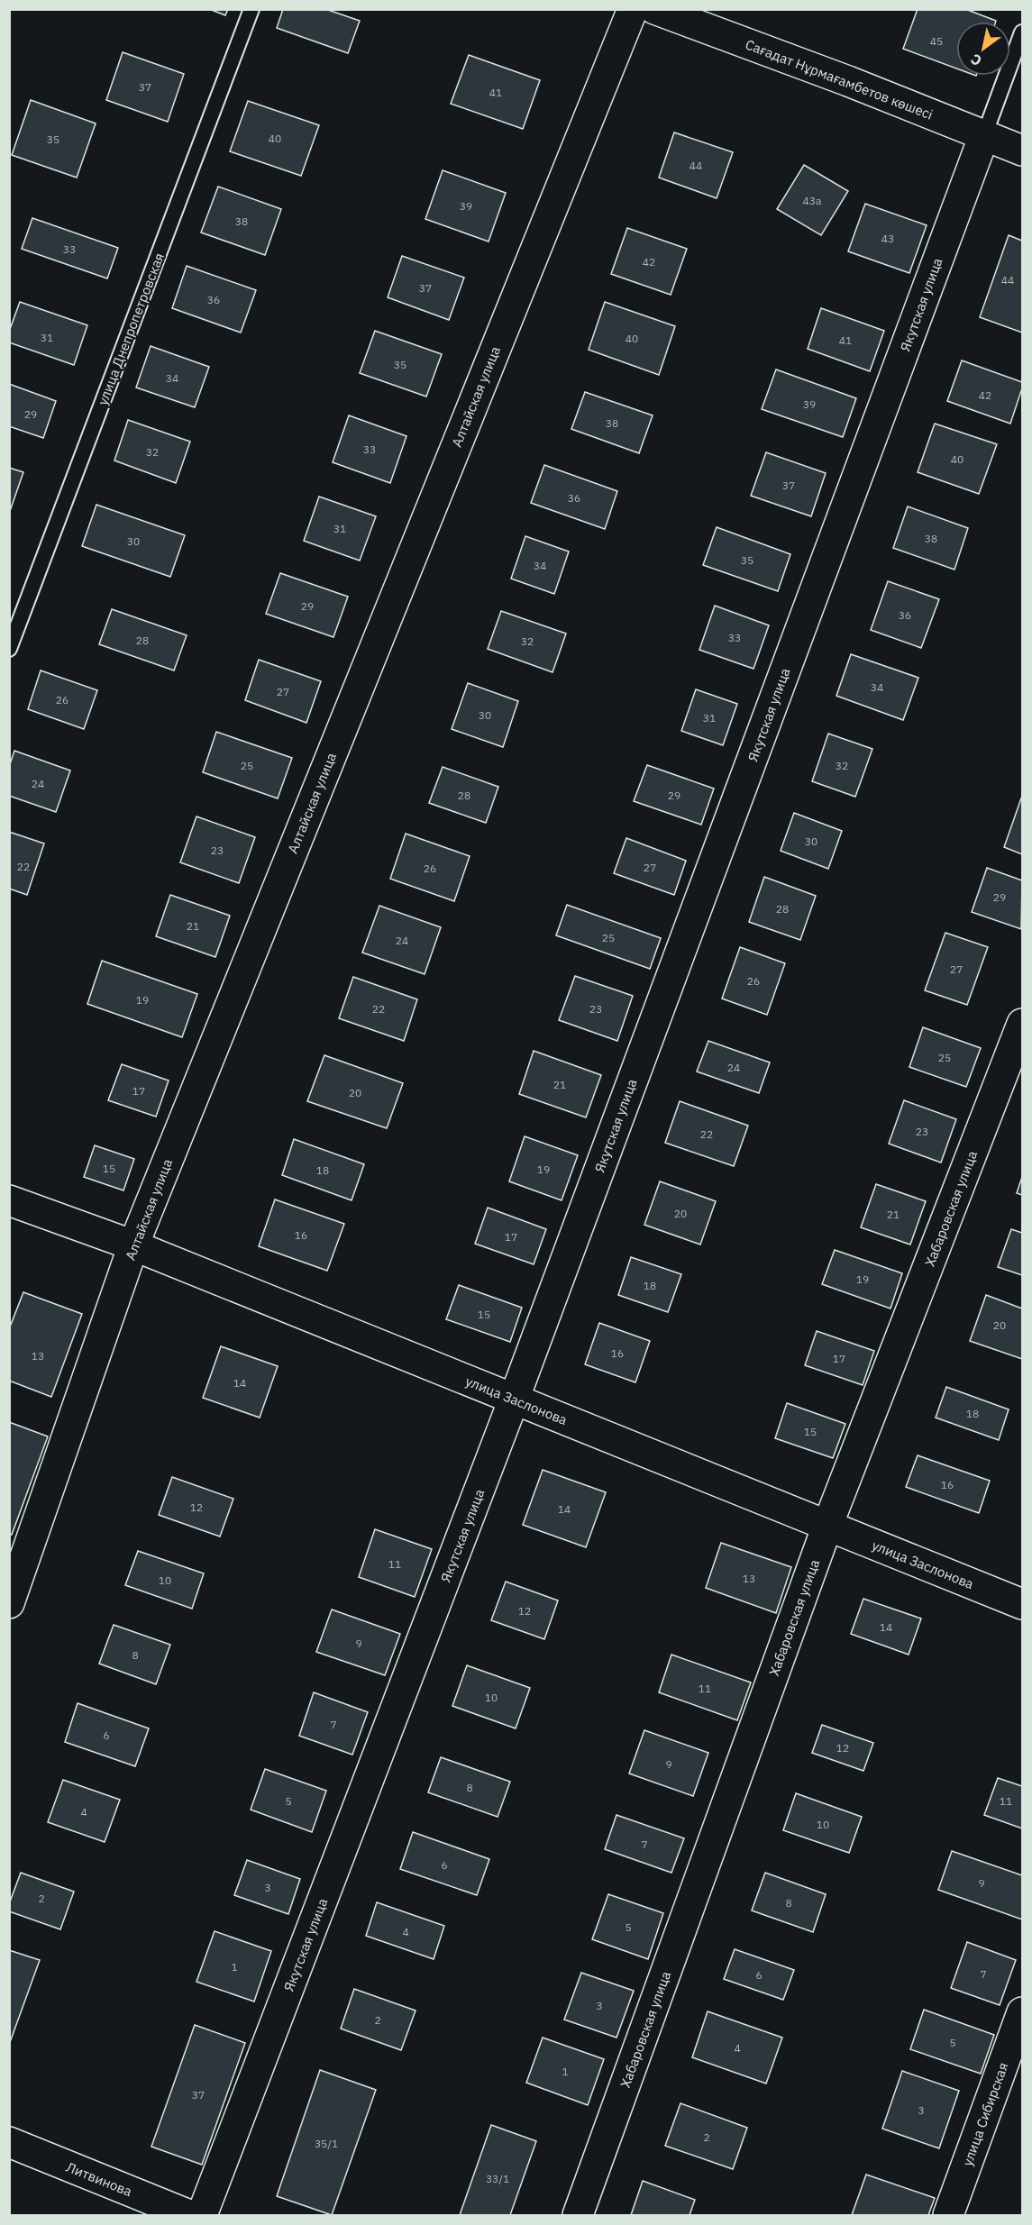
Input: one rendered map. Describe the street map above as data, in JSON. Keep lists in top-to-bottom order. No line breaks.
{"streets":{"street":["Сағадат Нұрмағамбетов көшесі","Якутская улица","Алтайская улица","Хабаровская улица","улица Заслонова","улица Сибирская","Литвинова"],"lane":["улица Днепропетровская"]},"crossings":[["Сағадат Нұрмағамбетов көшесі","Якутская улица"],["Якутская улица","улица Заслонова"],["Алтайская улица","улица Заслонова"],["Хабаровская улица","улица Заслонова"]],"house_numbers":["45","37","41","40","35","44","43а","39","38","43","33","42","44","37","36","31","40","41","35","34","42","39","29","38","33","32","40","37","36","31","38","30","35","34","29","36","33","28","32","34","27","26","30","31","25","32","24","28","29","30","23","22","27","26","29","28","21","25","24","27","26","19","22","23","25","24","21","17","20","23","22","15","19","18","20","21","16","17","19","18","15","20","16","13","17","14","18","15","16","12","14","11","13","10","12","14","9","8","11","10","7","6","12","9","8","5","11","4","10","7","6","9","3","2","8","5","4","1","7","6","3","2","5","4","1","37","3","2","35/1","33/1"],"north":"bottom left"}
